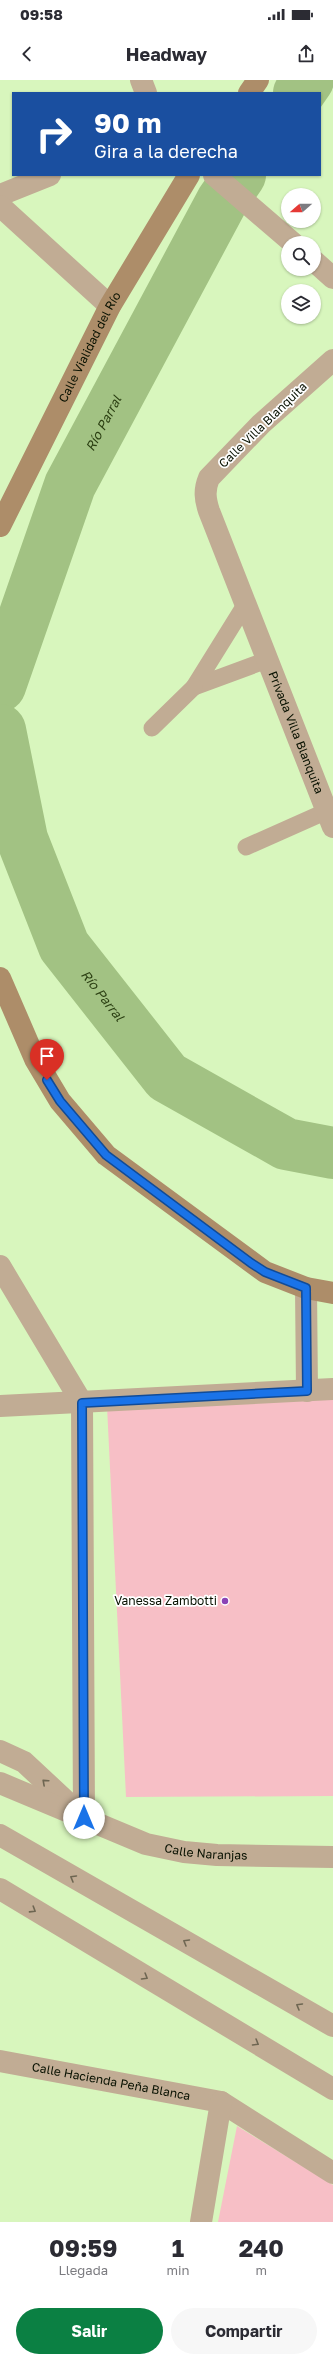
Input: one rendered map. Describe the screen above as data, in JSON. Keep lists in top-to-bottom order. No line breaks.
{"streets":{"main road":["Calle Vialidad del Río"],"street":["Calle Villa Blanquita","Privada Villa Blanquita","Calle Naranjas","Calle Hacienda Peña Blanca"]},"crossings":[["Calle Villa Blanquita","Privada Villa Blanquita"]],"water":["Río Parral"],"places":["Vanessa Zambotti"],"north":"left","page":{"status":"09:58","header":"Headway","turn":["90 m","Gira a la derecha"],"eta":["09:59","Llegada","1","min","240","m"],"buttons":["Salir","Compartir"]}}
